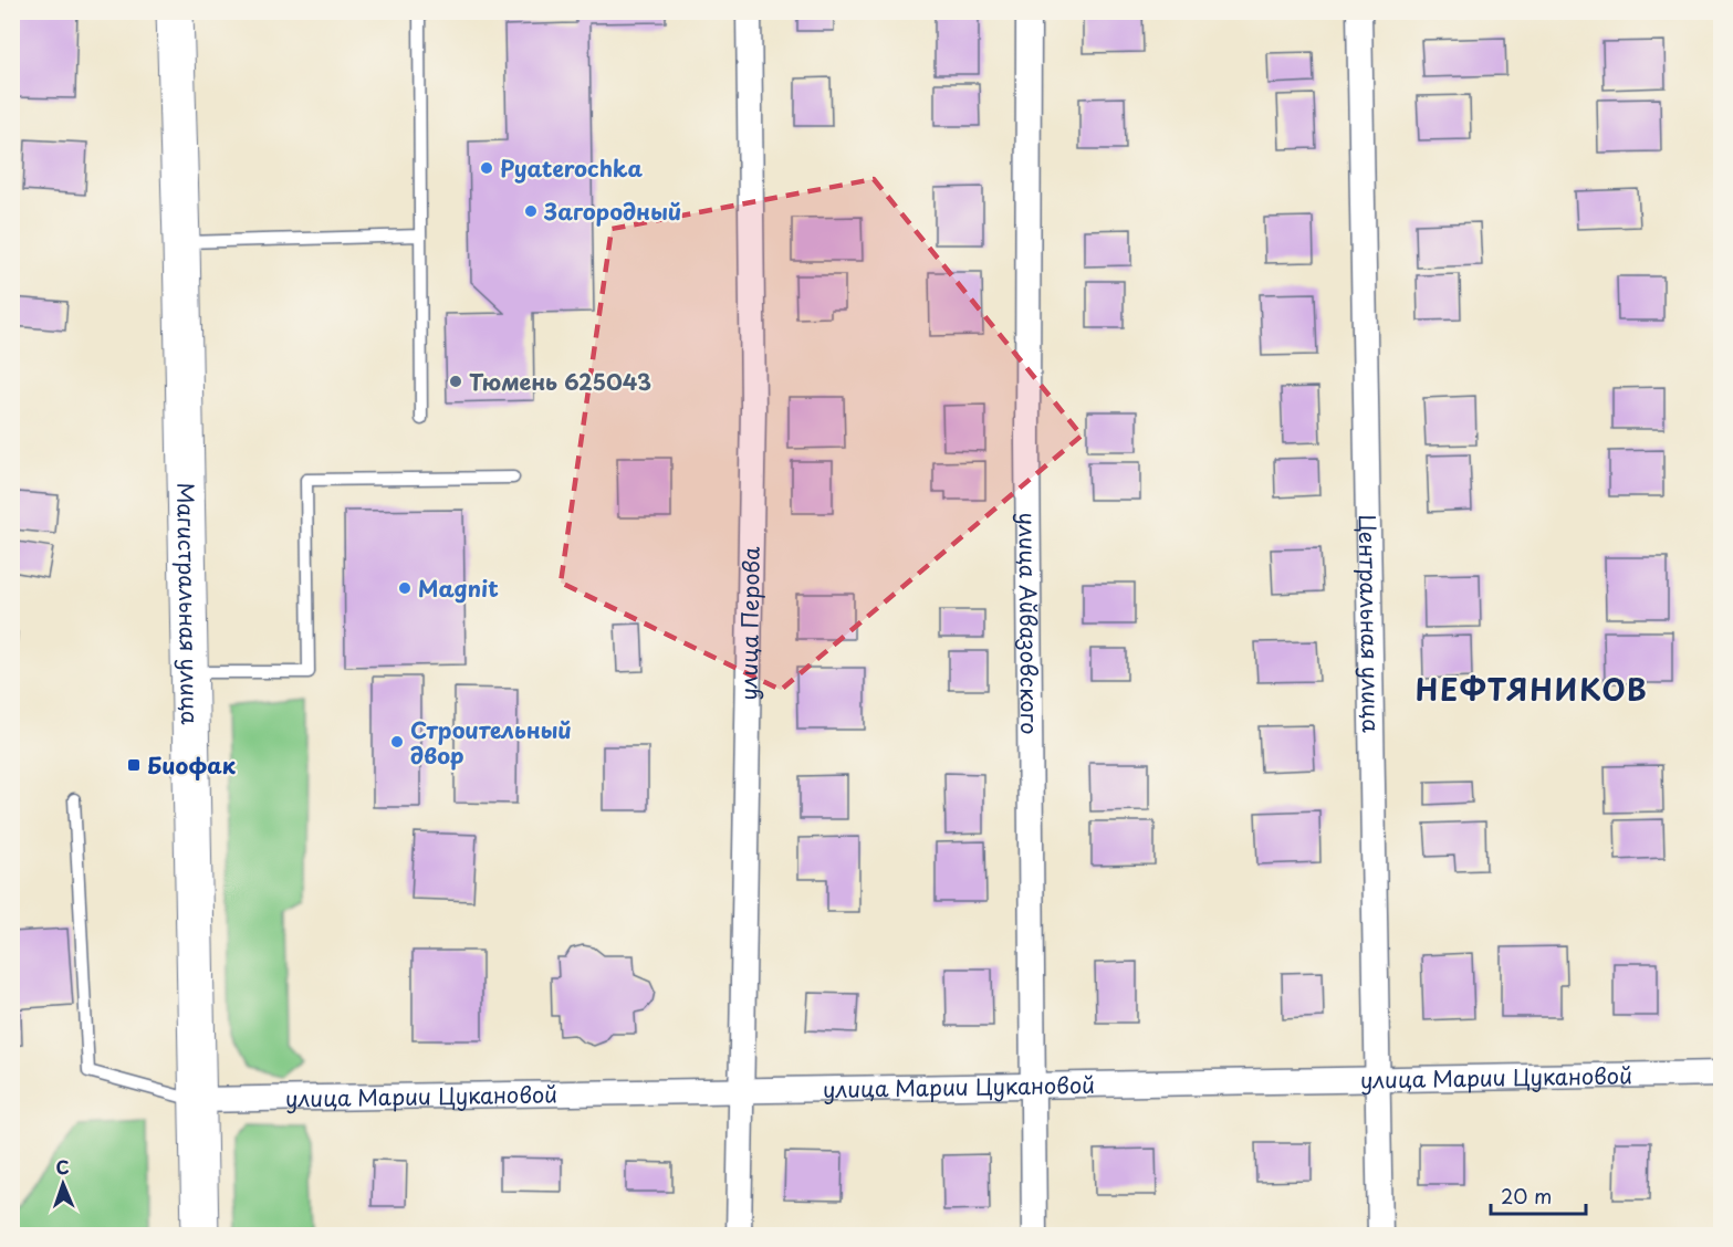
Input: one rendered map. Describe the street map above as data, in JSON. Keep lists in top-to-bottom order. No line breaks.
{"streets":{"main road":["Магистральная улица"],"street":["улица Перова","улица Айвазовского","Центральная улица","улица Марии Цукановой"]},"crossings":[["Магистральная улица","улица Марии Цукановой"],["улица Перова","улица Марии Цукановой"],["улица Айвазовского","улица Марии Цукановой"],["Центральная улица","улица Марии Цукановой"]],"districts":["НЕФТЯНИКОВ"],"places":{"other":["Pyaterochka","Загородный","Тюмень 625043","Magnit","Строительный двор"],"transit":["Биофак"]},"scale_bar":"20 m","north":"top"}
